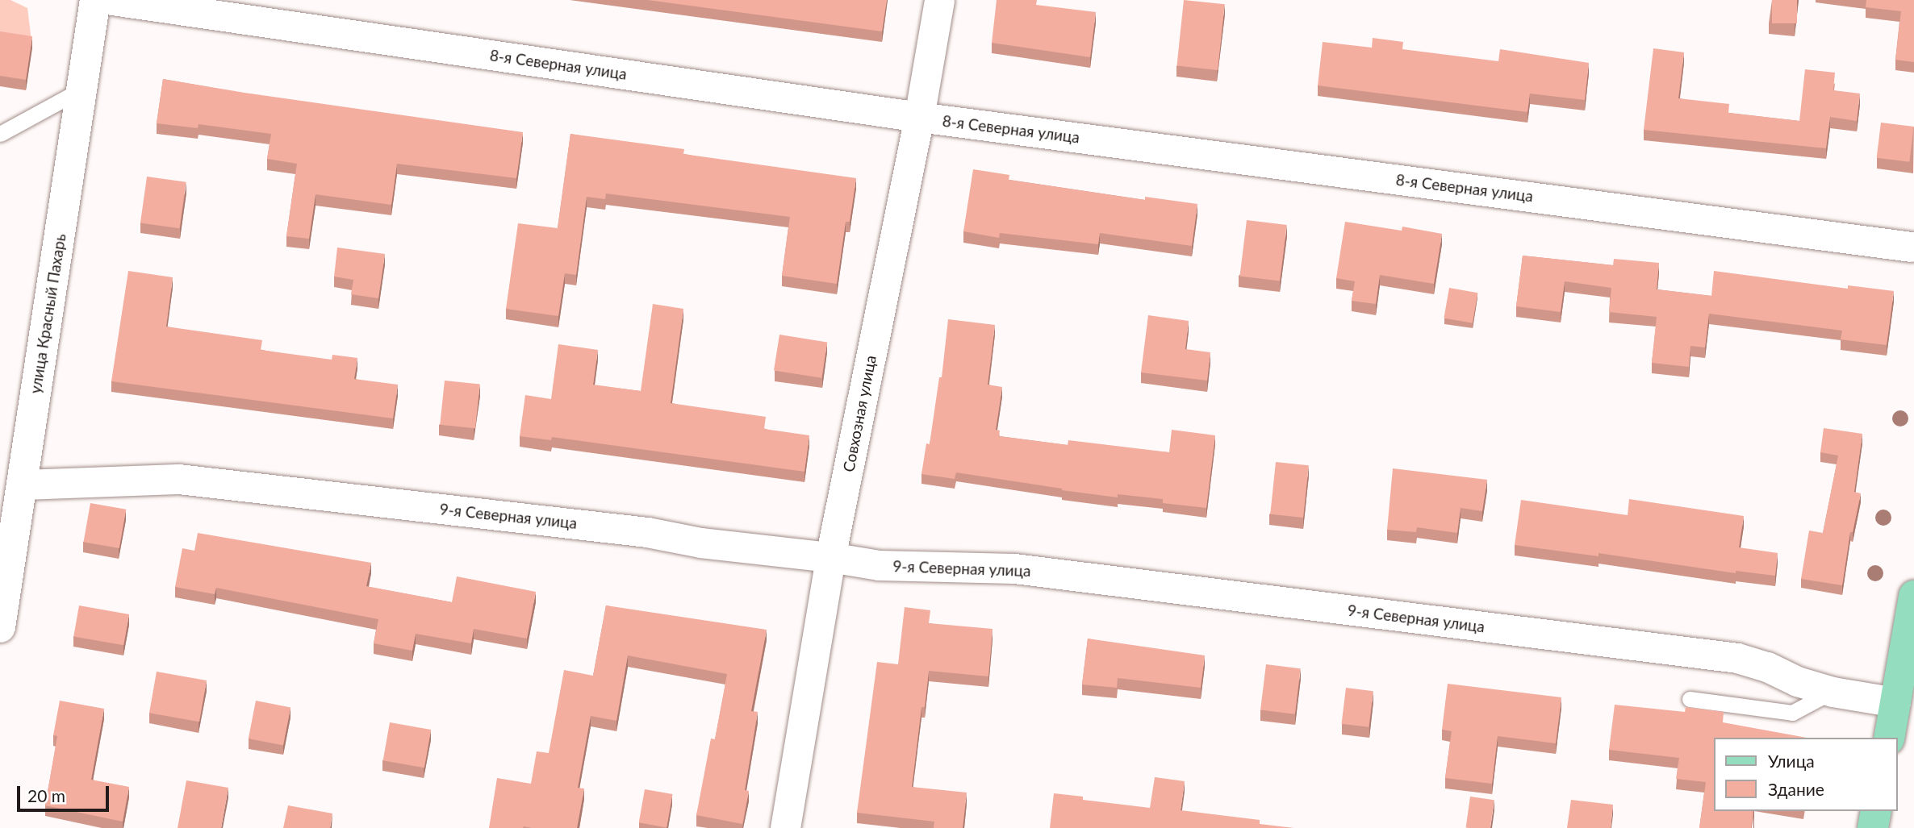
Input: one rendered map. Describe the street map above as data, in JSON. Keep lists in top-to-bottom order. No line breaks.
{"streets":{"street":["8-я Северная улица","улица Красный Пахарь","Совхозная улица","9-я Северная улица"]},"crossings":[["8-я Северная улица","Совхозная улица"],["улица Красный Пахарь","9-я Северная улица"],["Совхозная улица","9-я Северная улица"]],"legend":["Улица","Здание"],"scale_bar":"20 m"}
